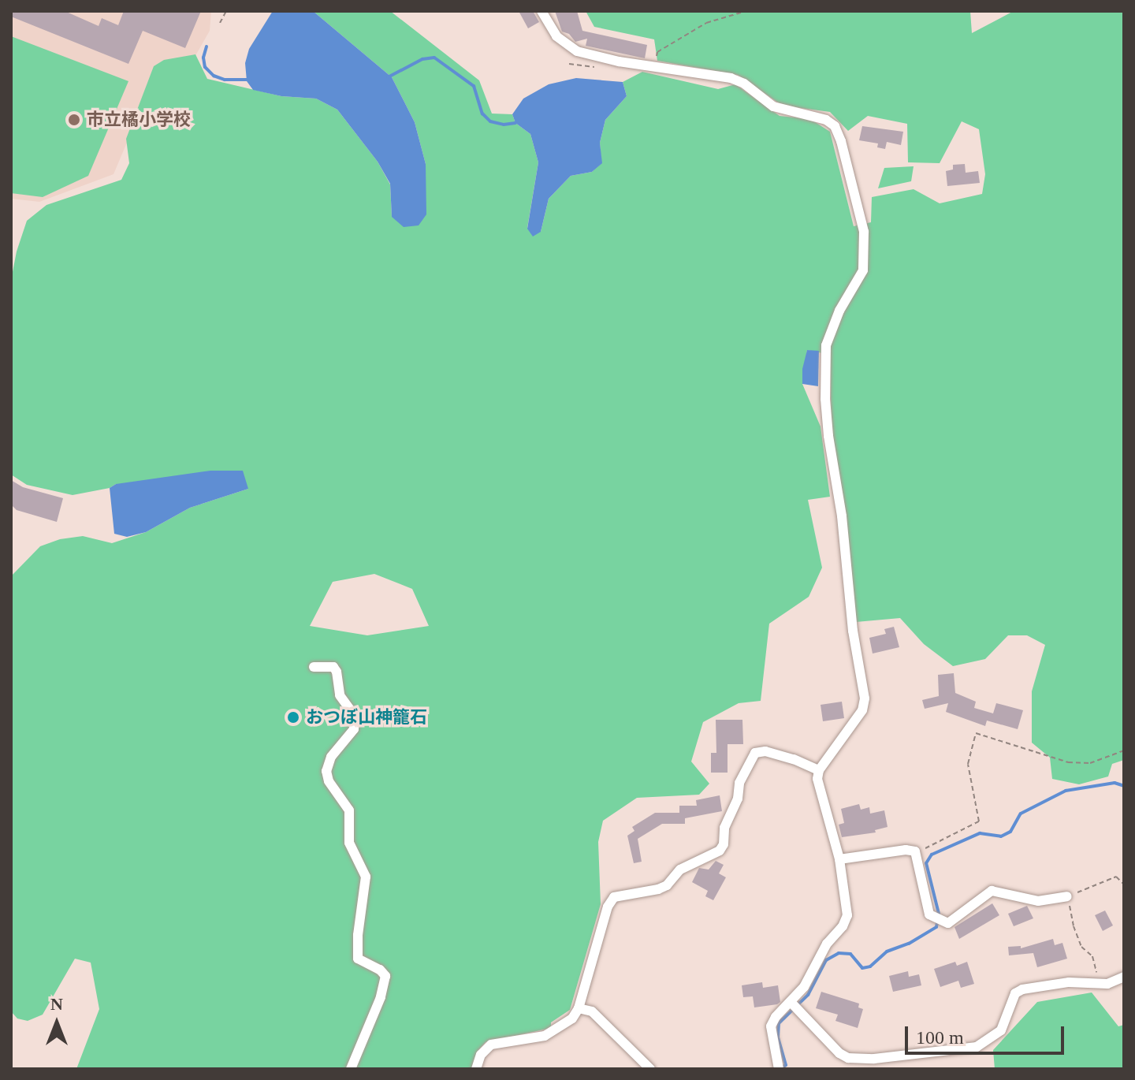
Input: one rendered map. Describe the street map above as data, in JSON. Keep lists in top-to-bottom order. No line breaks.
{"places":["市立橘小学校","おつぼ山神籠石"],"scale_bar":"100 m","north":"top"}
